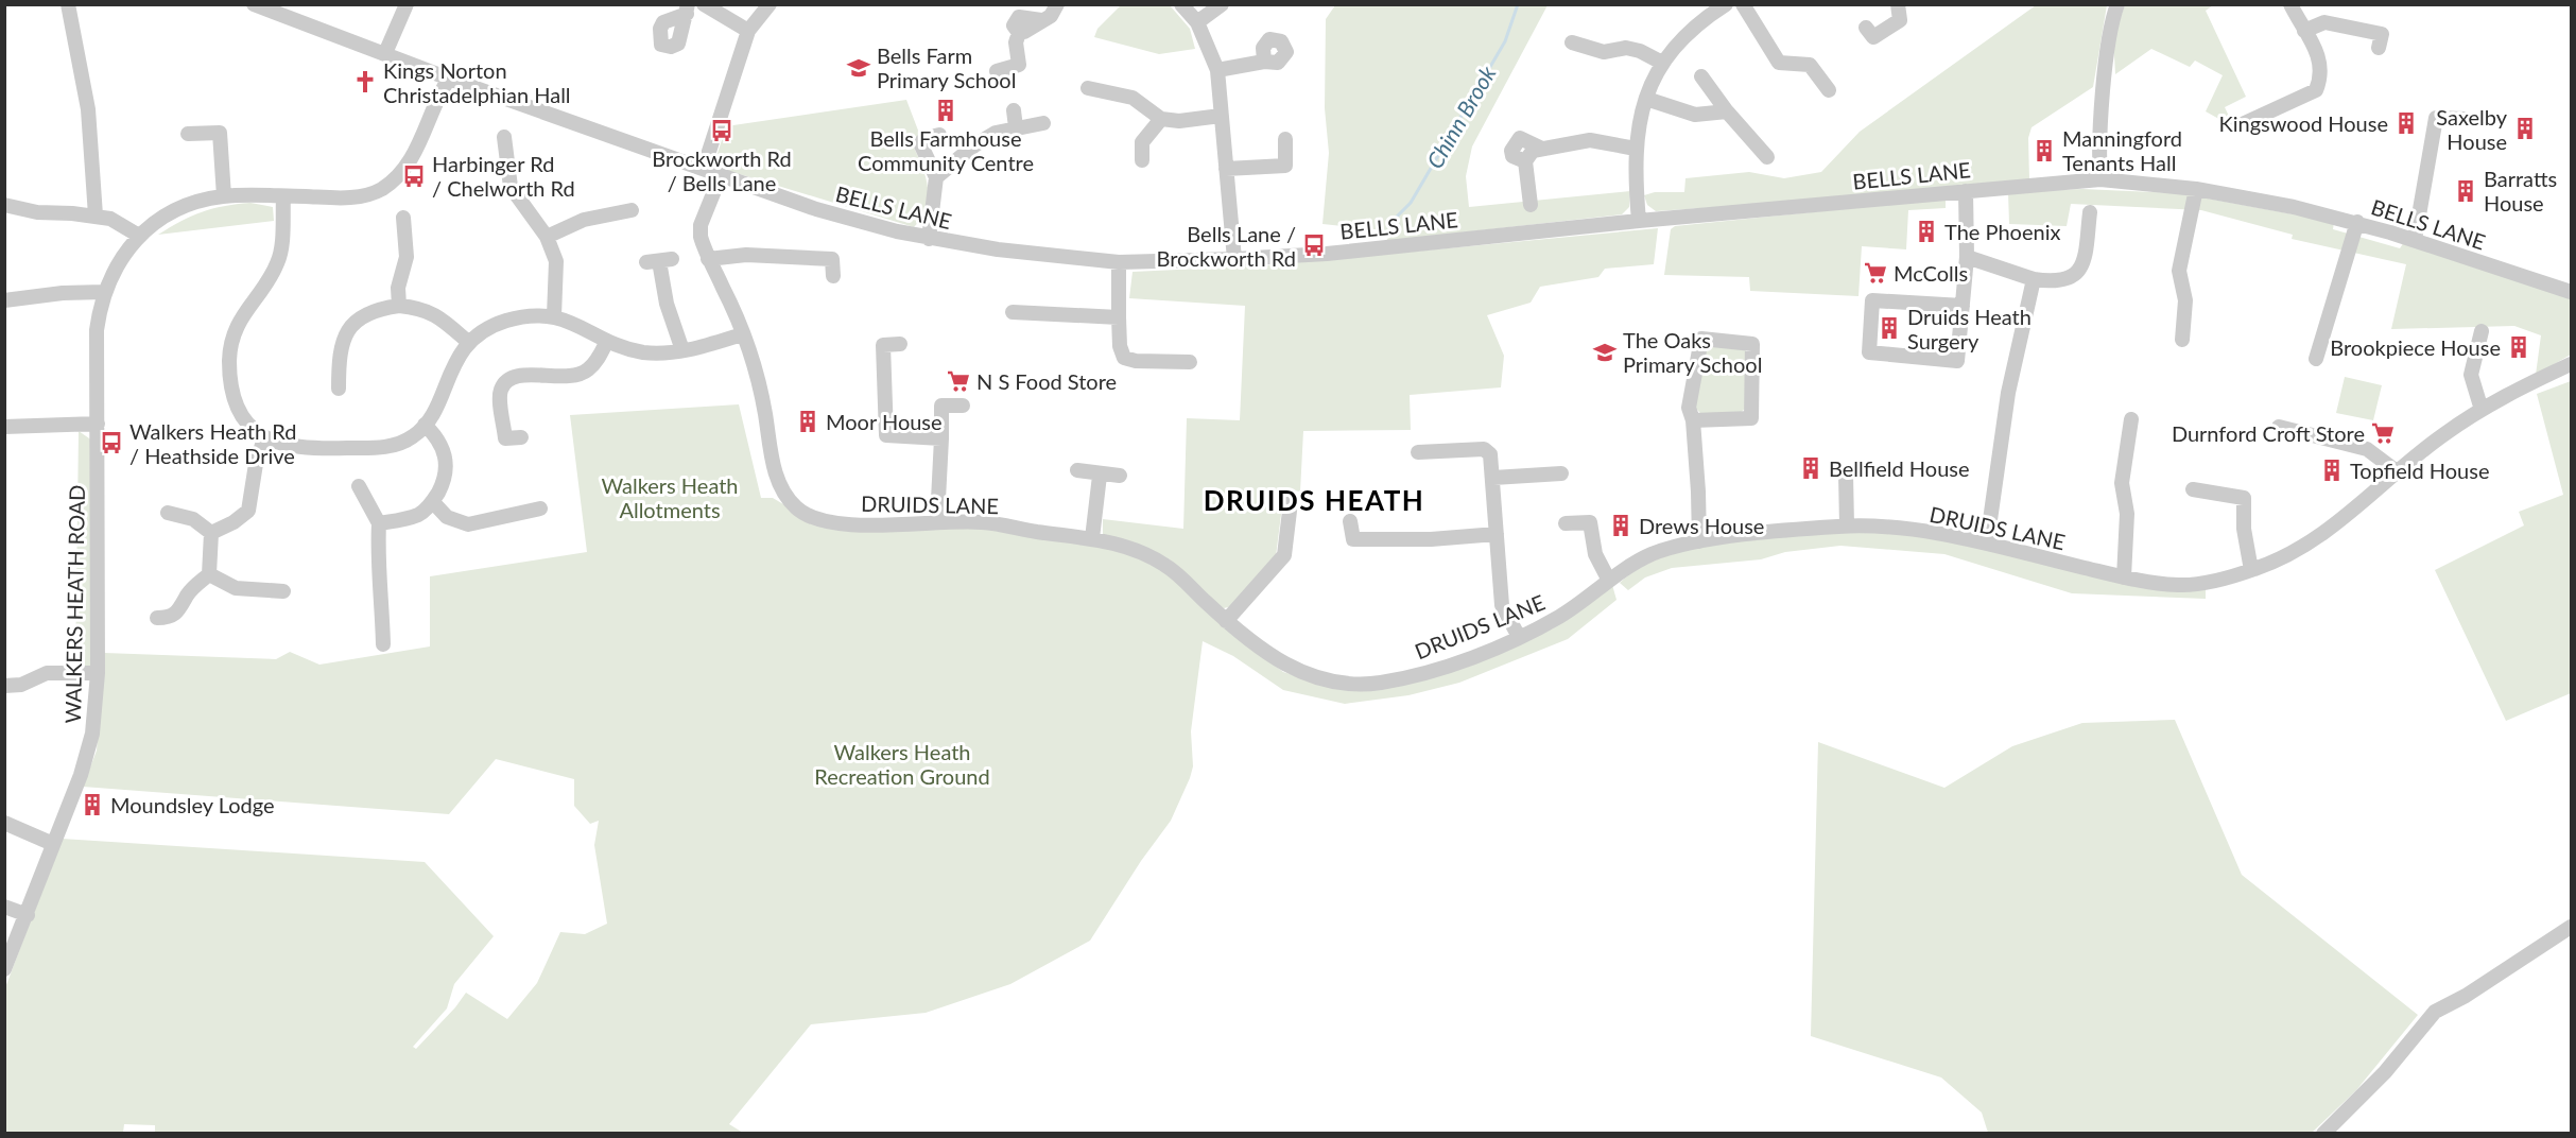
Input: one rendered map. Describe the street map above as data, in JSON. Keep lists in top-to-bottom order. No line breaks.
{"streets":{"street":["BELLS LANE","DRUIDS LANE","WALKERS HEATH ROAD"]},"crossings":[["BELLS LANE","DRUIDS LANE"],["BELLS LANE","WALKERS HEATH ROAD"]],"districts":["DRUIDS HEATH"],"water":["Chinn Brook"],"parks":["Walkers Heath Allotments","Walkers Heath Recreation Ground"],"places":{"school or university":["Bells Farm Primary School","The Oaks Primary School"],"church":["Kings Norton Christadelphian Hall"],"building":["Bells Farmhouse Community Centre","Kingswood House","Saxelby House","Manningford Tenants Hall","Barratts House","The Phoenix","Druids Heath Surgery","Brookpiece House","Moor House","Bellfield House","Topfield House","Drews House","Moundsley Lodge"],"bus stop":["Brockworth Rd / Bells Lane","Harbinger Rd / Chelworth Rd","Bells Lane / Brockworth Rd","Walkers Heath Rd / Heathside Drive"],"supermarket":["McColls","N S Food Store","Durnford Croft Store"]}}
